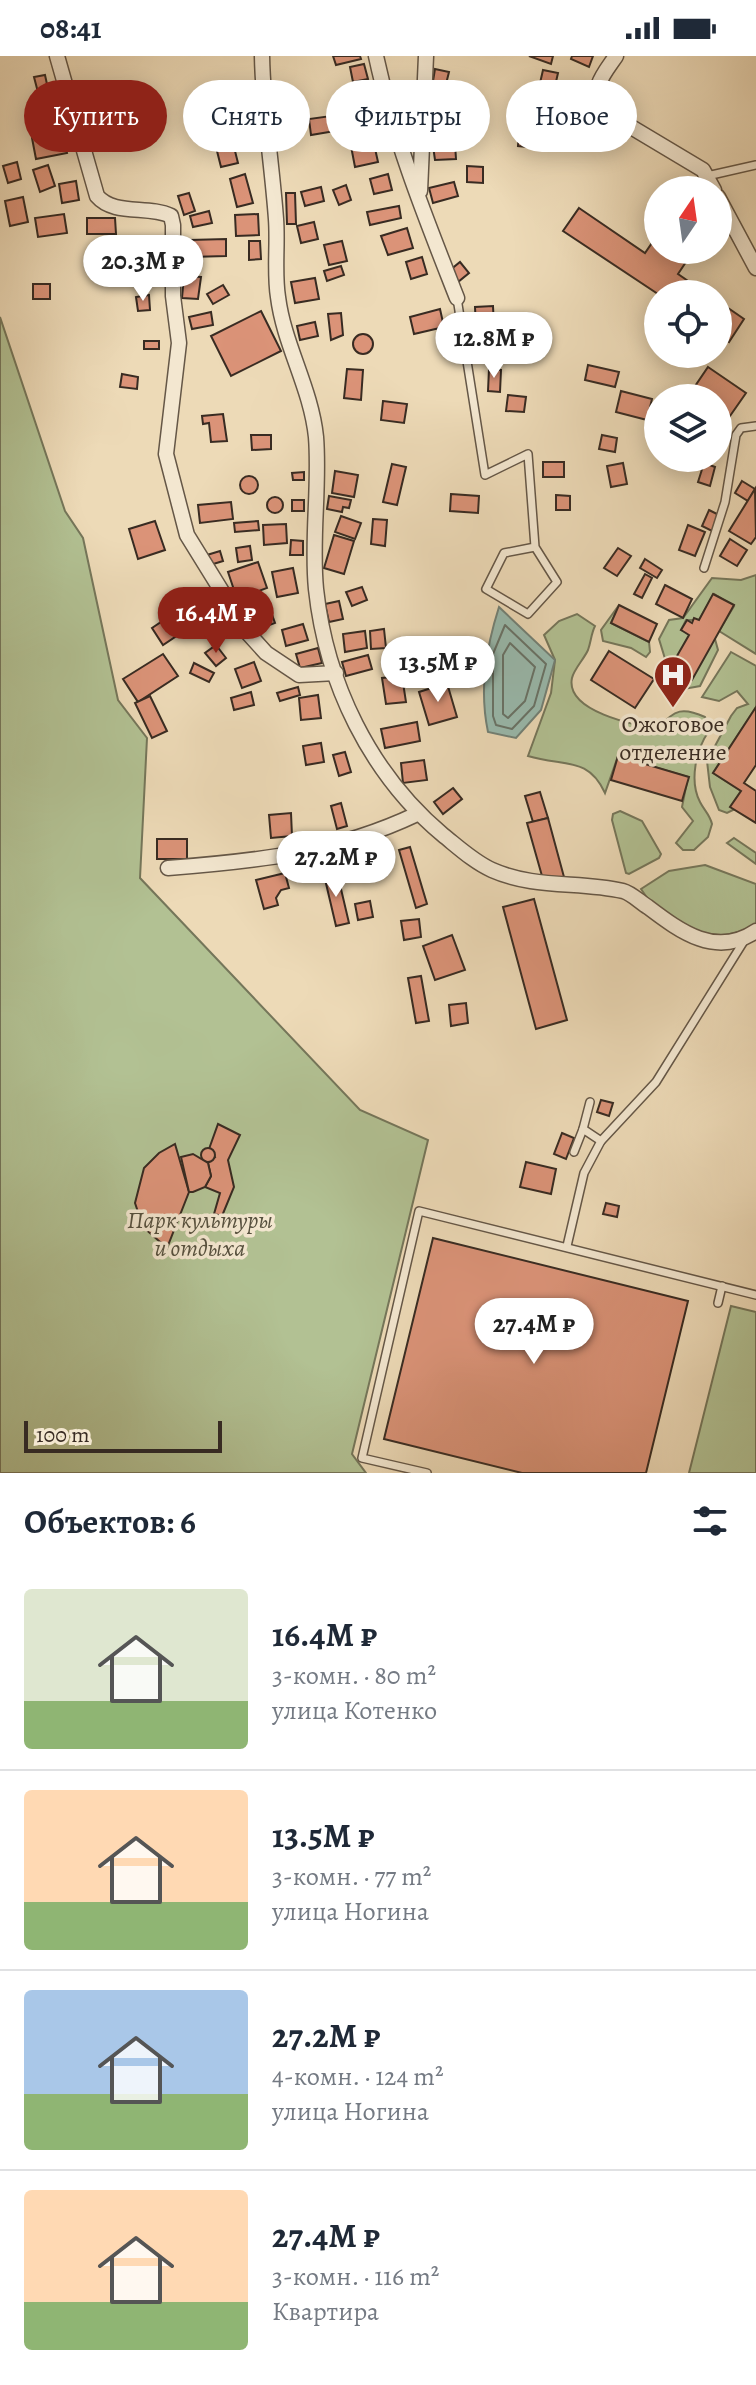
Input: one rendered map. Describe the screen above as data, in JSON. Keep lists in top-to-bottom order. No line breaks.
{"parks":["Парк культуры и отдыха"],"places":{"hospital":["Ожоговое отделение"]},"scale_bar":"100 m","north":"top","page":{"status":"08:41","chip":["Купить","Снять","Фильтры","Новое"],"price":["20.3M ₽","12.8M ₽","16.4M ₽","13.5M ₽","27.2M ₽","27.4M ₽"],"scale":"100 m","heading":"Объектов: 6","list":[{"name":"16.4M ₽","note":"3-комн. · 80 m² · улица Котенко"},{"name":"13.5M ₽","note":"3-комн. · 77 m² · улица Ногина"},{"name":"27.2M ₽","note":"4-комн. · 124 m² · улица Ногина"},{"name":"27.4M ₽","note":"3-комн. · 116 m² · Квартира"}]}}
